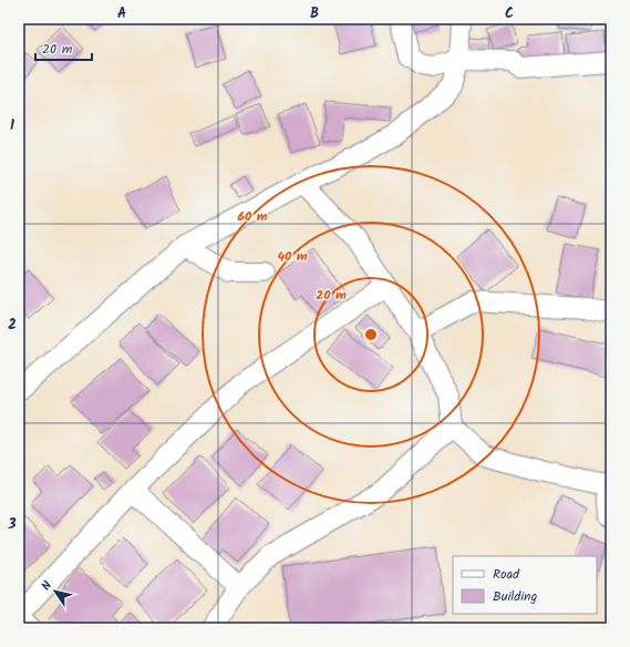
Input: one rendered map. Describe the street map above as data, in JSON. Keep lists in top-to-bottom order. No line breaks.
{"legend":["Road","Building"],"scale_bar":"20 m","north":"top left","grid":{"columns":["A","B","C"],"rows":["1","2","3"]},"rings":["60 m","40 m","20 m"]}
